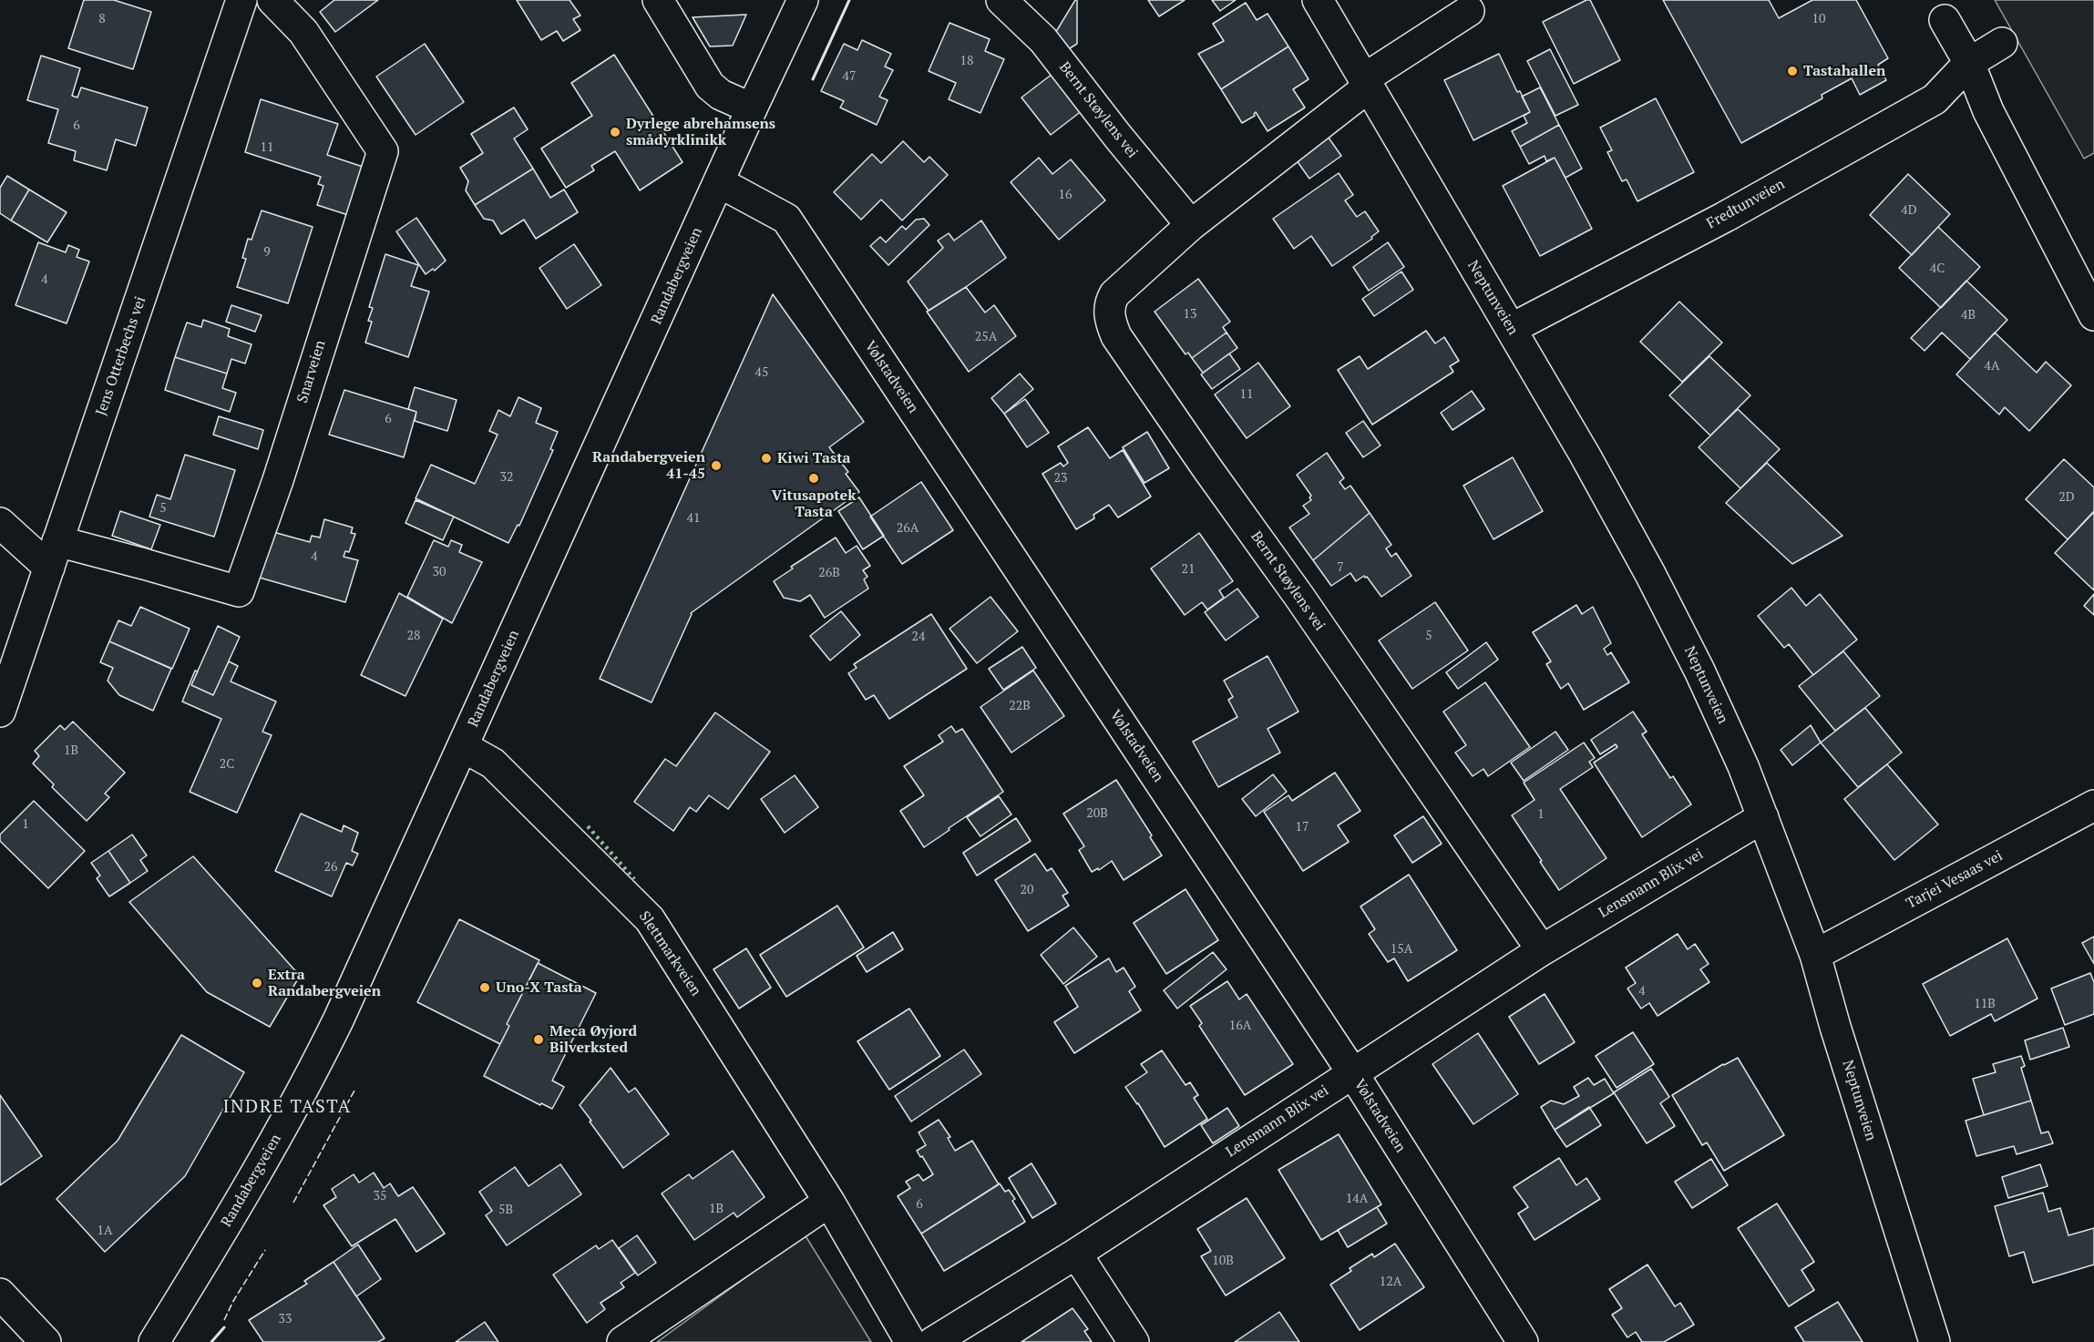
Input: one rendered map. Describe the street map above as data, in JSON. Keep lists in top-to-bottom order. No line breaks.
{"streets":{"street":["Bernt Støylens vei","Fredtunveien","Randabergveien","Neptunveien","Jens Otterbechs vei","Snarveien","Vølstadveien","Tarjei Vesaas vei","Lensmann Blix vei","Slettmarkveien"]},"crossings":[["Bernt Støylens vei","Neptunveien"],["Bernt Støylens vei","Lensmann Blix vei"],["Fredtunveien","Neptunveien"],["Randabergveien","Vølstadveien"],["Randabergveien","Slettmarkveien"],["Neptunveien","Tarjei Vesaas vei"],["Neptunveien","Lensmann Blix vei"],["Jens Otterbechs vei","Snarveien"],["Vølstadveien","Lensmann Blix vei"]],"districts":["INDRE TASTA"],"places":["Tastahallen","Dyrlege abrehamsens smådyrklinikk","Kiwi Tasta","Randabergveien 41-45","Vitusapotek Tasta","Extra Randabergveien","Uno-X Tasta","Meca Øyjord Bilverksted"],"house_numbers":["8","10","18","47","6","11","16","4D","9","4C","4","13","4B","25A","4A","45","11","6","32","23","2D","5","41","26A","4","7","21","30","26B","28","5","24","22B","1B","2C","20B","1","1","17","26","20","15A","4","11B","16A","35","14A","6","1B","5B","1A","10B","12A","33"]}
